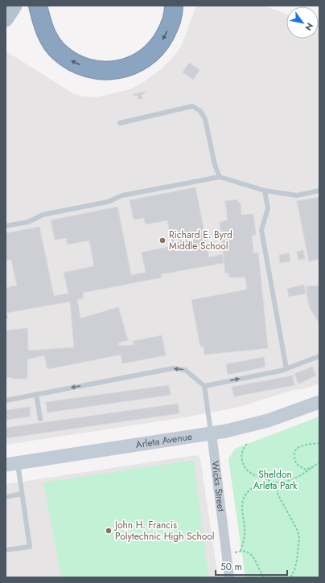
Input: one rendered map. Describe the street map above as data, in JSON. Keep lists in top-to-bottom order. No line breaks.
{"streets":{"main road":["Arleta Avenue"],"street":["Wicks Street"]},"crossings":[["Arleta Avenue","Wicks Street"]],"parks":["Sheldon Arleta Park"],"places":["Richard E. Byrd Middle School","John H. Francis Polytechnic High School"],"scale_bar":"50 m","north":"bottom right"}
